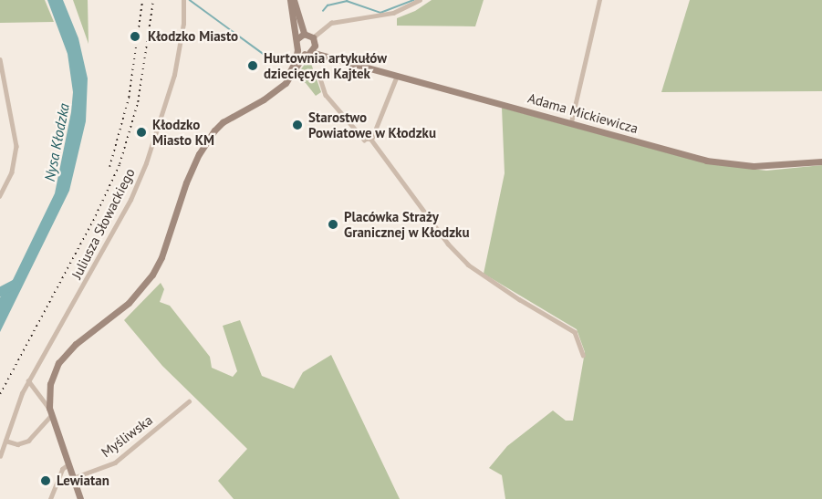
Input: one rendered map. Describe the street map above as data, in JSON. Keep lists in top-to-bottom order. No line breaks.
{"streets":{"main road":["Adama Mickiewicza"],"street":["Juliusza Słowackiego","Myśliwska"]},"water":["Nysa Kłodzka"],"places":["Kłodzko Miasto","Hurtownia artykułów dziecięcych Kajtek","Starostwo Powiatowe w Kłodzku","Kłodzko Miasto KM","Placówka Straży Granicznej w Kłodzku","Lewiatan"]}
